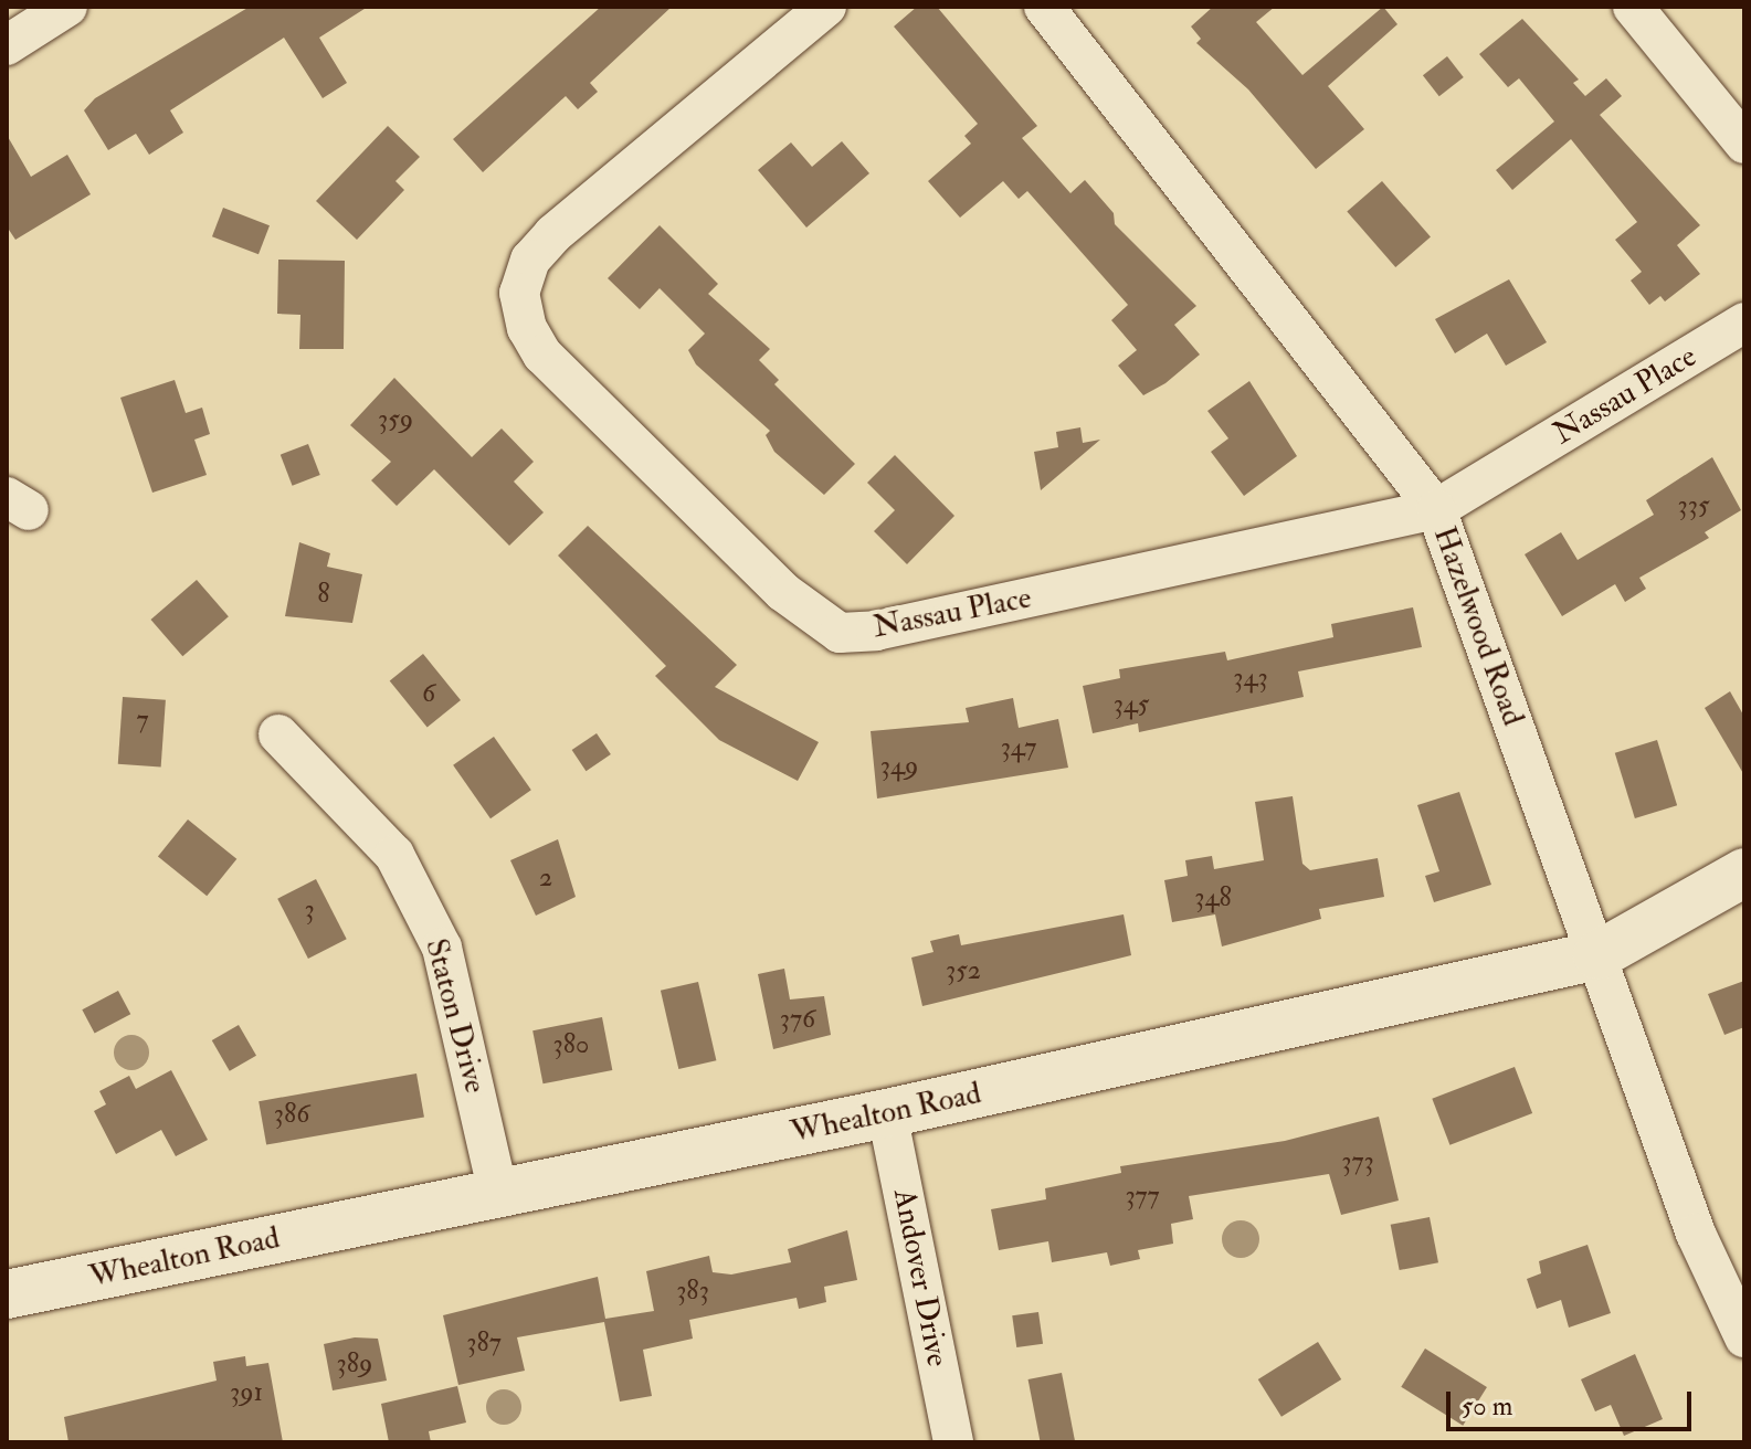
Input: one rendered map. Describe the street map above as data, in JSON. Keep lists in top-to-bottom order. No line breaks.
{"streets":{"street":["Nassau Place","Hazelwood Road","Staton Drive","Whealton Road","Andover Drive"]},"crossings":[["Nassau Place","Hazelwood Road"],["Hazelwood Road","Whealton Road"],["Staton Drive","Whealton Road"],["Whealton Road","Andover Drive"]],"house_numbers":["359","335","8","343","6","345","7","347","349","2","348","3","352","376","380","386","373","377","383","387","389","391"],"scale_bar":"50 m"}
